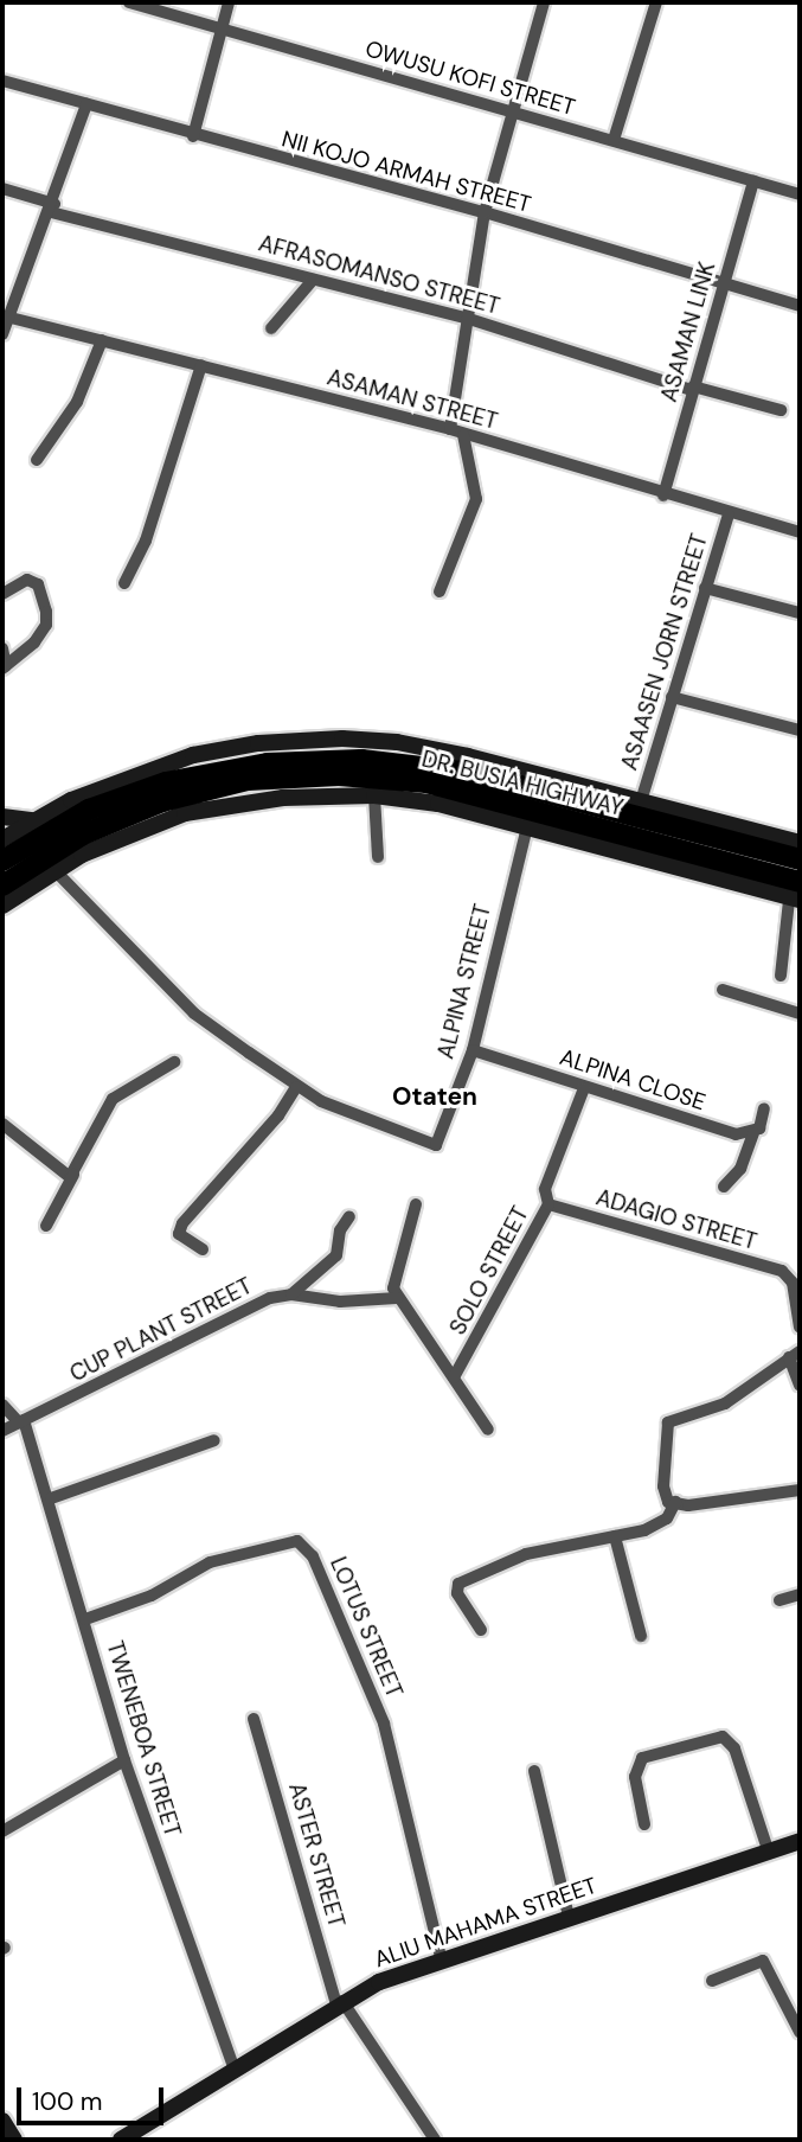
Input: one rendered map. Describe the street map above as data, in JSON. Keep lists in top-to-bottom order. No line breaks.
{"streets":{"highway":["DR. BUSIA HIGHWAY"],"street":["OWUSU KOFI STREET","NII KOJO ARMAH STREET","AFRASOMANSO STREET","ASAMAN LINK","ASAMAN STREET","ASAASEN JORN STREET","ALPINA STREET","ALPINA CLOSE","ADAGIO STREET","SOLO STREET","CUP PLANT STREET","LOTUS STREET","TWENEBOA STREET","ASTER STREET","ALIU MAHAMA STREET"]},"crossings":[["OWUSU KOFI STREET","ASAMAN LINK"],["NII KOJO ARMAH STREET","ASAMAN LINK"],["AFRASOMANSO STREET","ASAMAN LINK"],["ASAMAN LINK","ASAMAN STREET"],["ASAMAN STREET","ASAASEN JORN STREET"],["ASAASEN JORN STREET","DR. BUSIA HIGHWAY"],["DR. BUSIA HIGHWAY","ALPINA STREET"],["ALPINA STREET","ALPINA CLOSE"],["ALPINA CLOSE","SOLO STREET"],["ADAGIO STREET","SOLO STREET"],["CUP PLANT STREET","TWENEBOA STREET"],["LOTUS STREET","TWENEBOA STREET"],["LOTUS STREET","ALIU MAHAMA STREET"],["TWENEBOA STREET","ALIU MAHAMA STREET"],["ASTER STREET","ALIU MAHAMA STREET"]],"districts":["Otaten"],"scale_bar":"100 m"}
